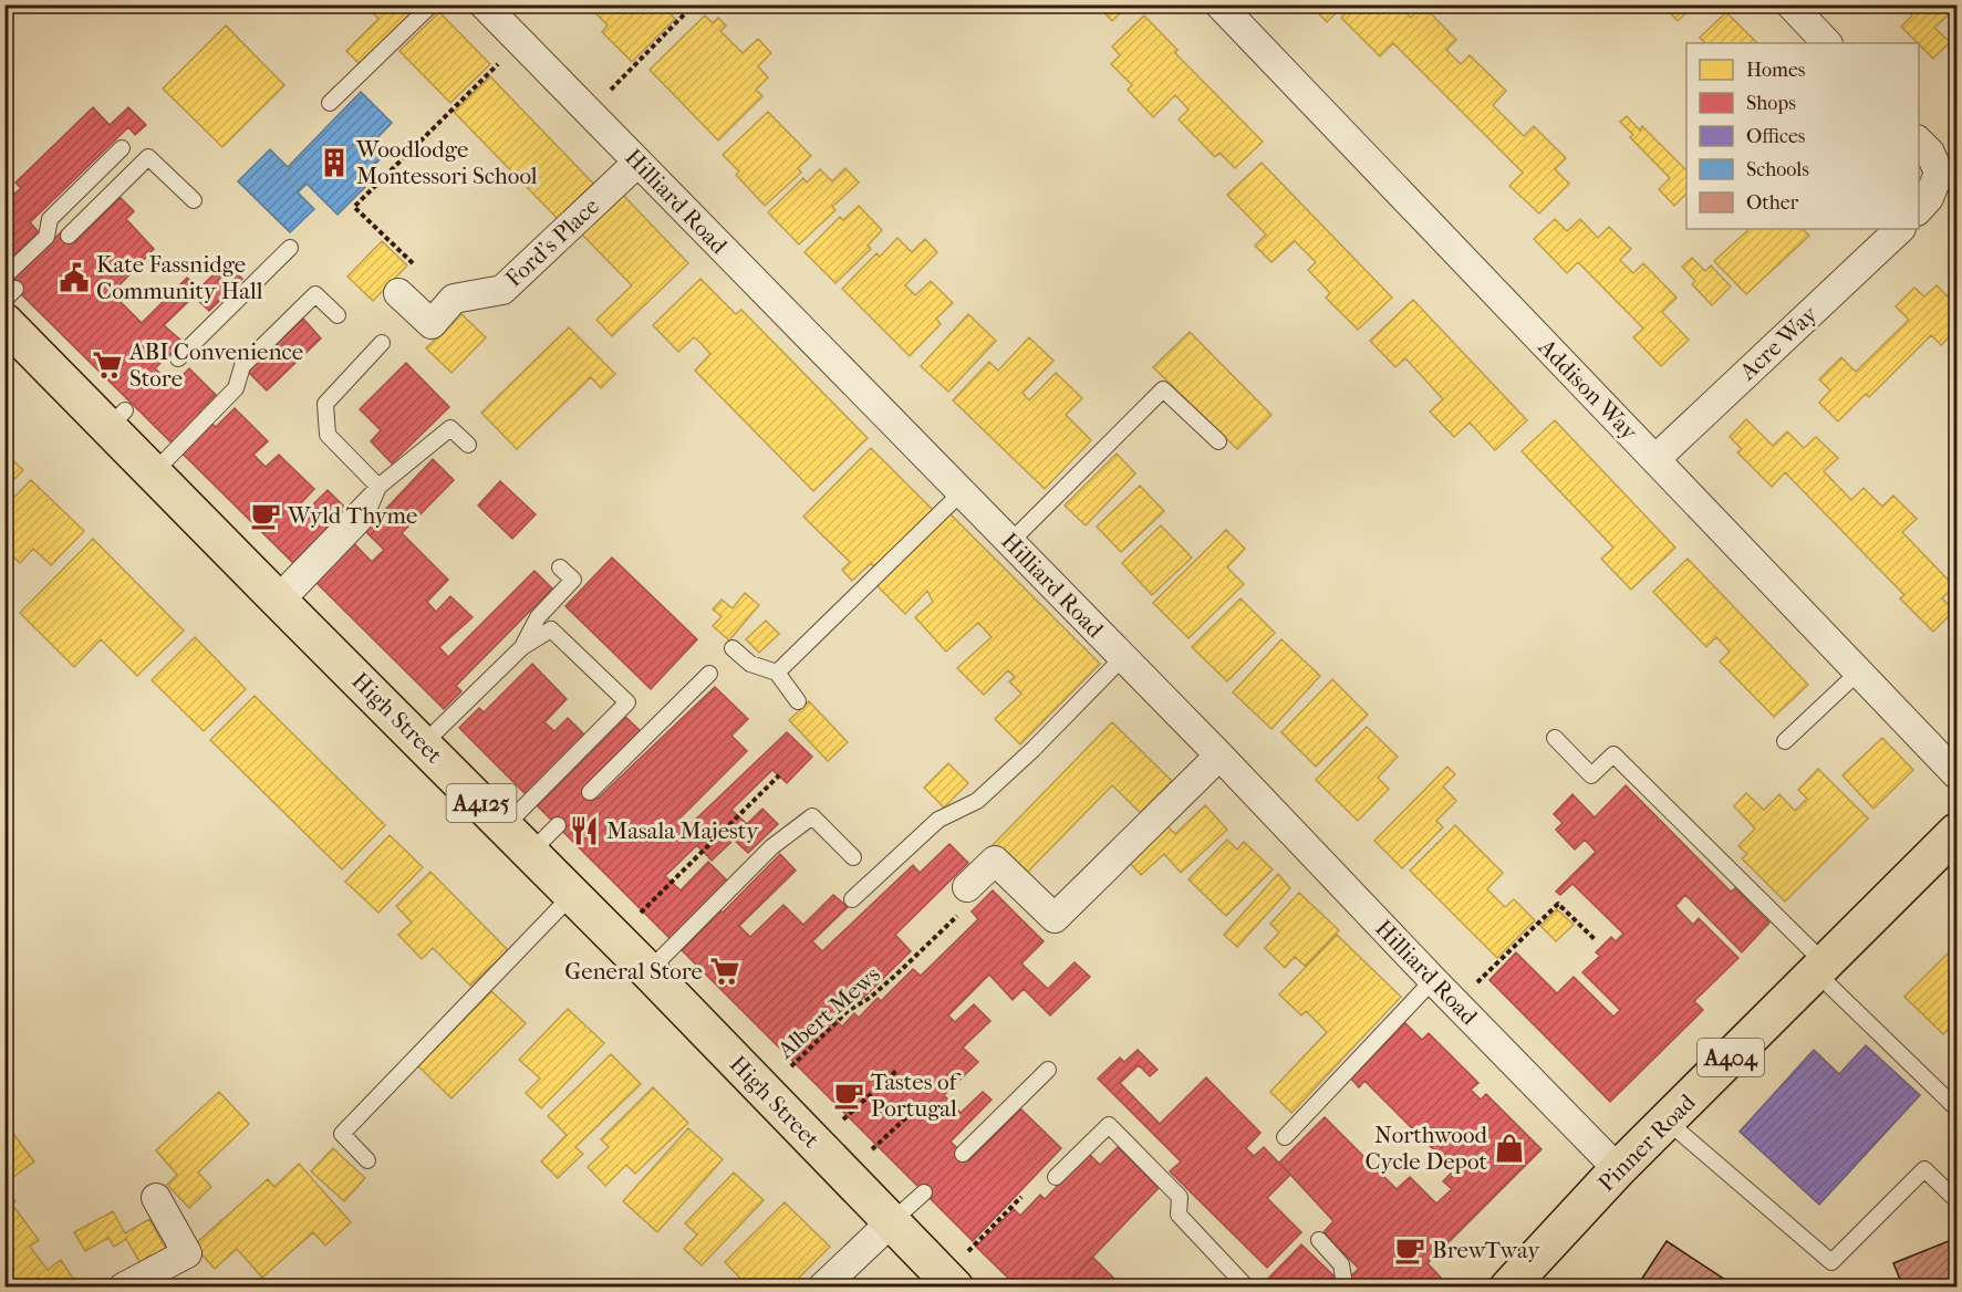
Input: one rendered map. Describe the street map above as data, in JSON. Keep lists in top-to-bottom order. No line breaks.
{"streets":{"main road":["High Street","A4125","A404","Pinner Road"],"street":["Hilliard Road","Ford's Place","Acre Way","Addison Way"],"path":["Albert Mews"]},"crossings":[["Hilliard Road","Ford's Place"],["Hilliard Road","Pinner Road"],["Acre Way","Addison Way"],["High Street","Albert Mews"]],"places":{"building":["Woodlodge Montessori School"],"public building":["Kate Fassnidge Community Hall"],"supermarket":["ABI Convenience Store","General Store"],"cafe":["Wyld Thyme","Tastes of Portugal","BrewTway"],"restaurant":["Masala Majesty"],"shop":["Northwood Cycle Depot"]},"legend":["Homes","Shops","Offices","Schools","Other"]}
